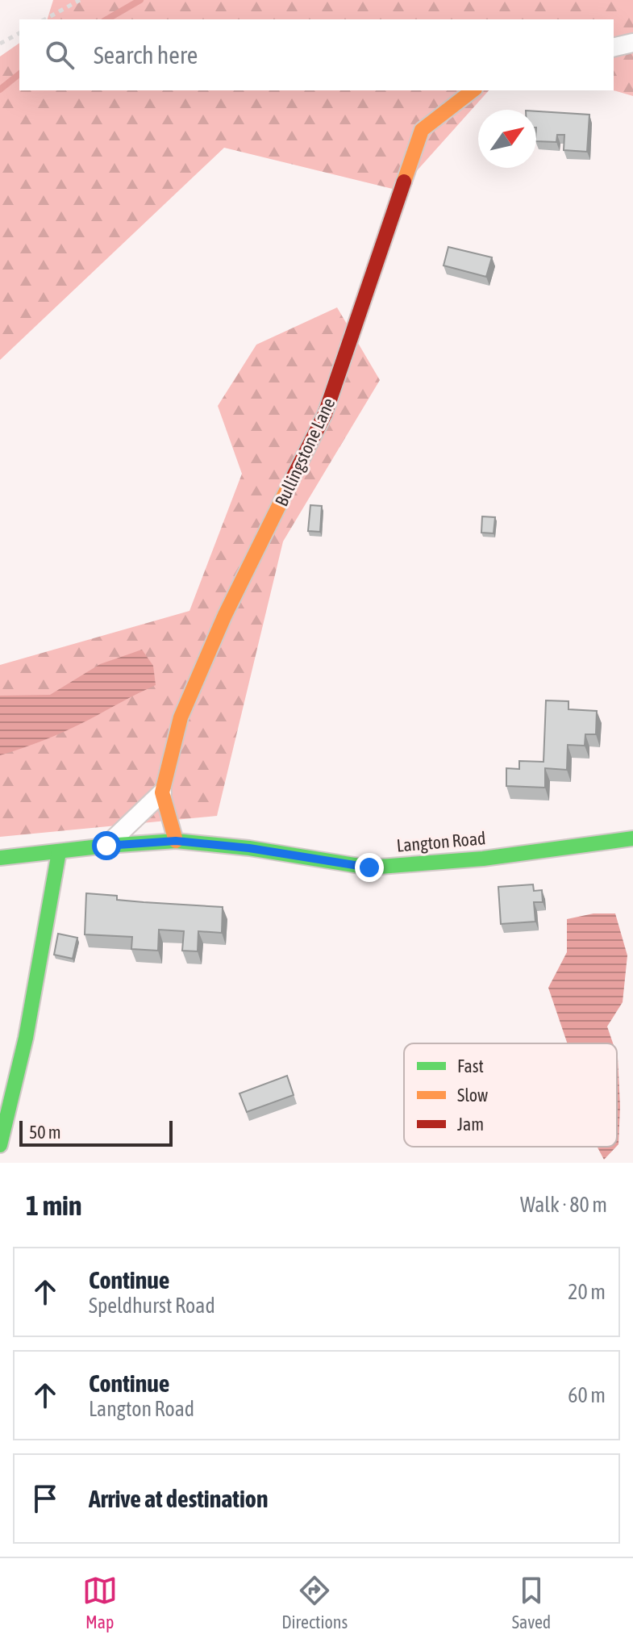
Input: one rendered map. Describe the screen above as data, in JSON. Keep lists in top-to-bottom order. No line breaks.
{"streets":{"street":["Bullingstone Lane","Langton Road"]},"crossings":[["Bullingstone Lane","Langton Road"]],"legend":["Fast","Slow","Jam"],"scale_bar":"50 m","north":"top right","page":{"search":"Search here","scale":"50 m","heading":["1 min","Walk · 80 m"],"list":[["Continue","Speldhurst Road","20 m"],["Continue","Langton Road","60 m"],"Arrive at destination"],"nav":["Map","Directions","Saved"]}}
